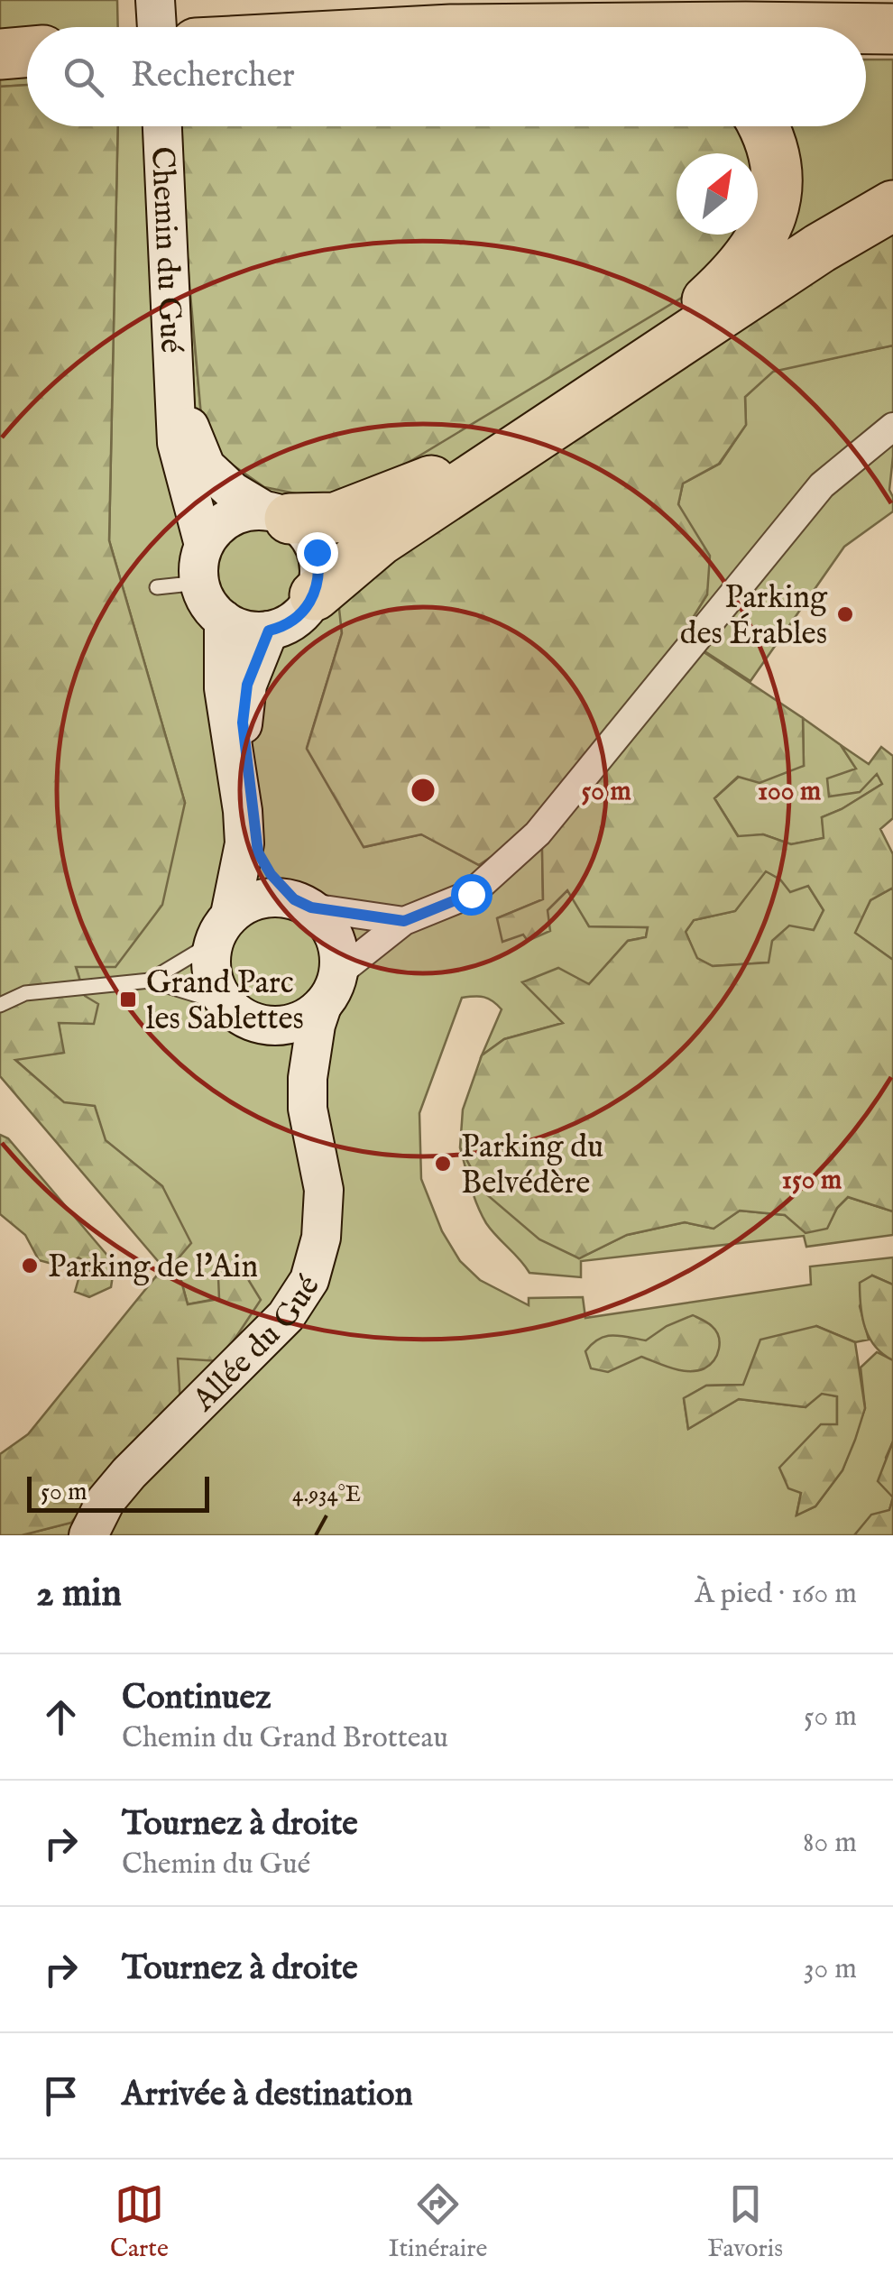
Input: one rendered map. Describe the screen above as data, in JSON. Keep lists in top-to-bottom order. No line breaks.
{"streets":{"street":["Chemin du Gué","Allée du Gué"]},"places":{"other":["Parking des Érables","Parking du Belvédère","Parking de l'Ain"],"transit":["Grand Parc les Sablettes"]},"scale_bar":"50 m","north":"top right","page":{"search":"Rechercher","scale":"50 m","heading":["2 min","À pied · 160 m"],"list":[["Continuez","Chemin du Grand Brotteau","50 m"],["Tournez à droite","Chemin du Gué","80 m"],["Tournez à droite","30 m"],"Arrivée à destination"],"nav":["Carte","Itinéraire","Favoris"]},"coordinates":["4.934°E"],"rings":["50 m","100 m","150 m"]}
